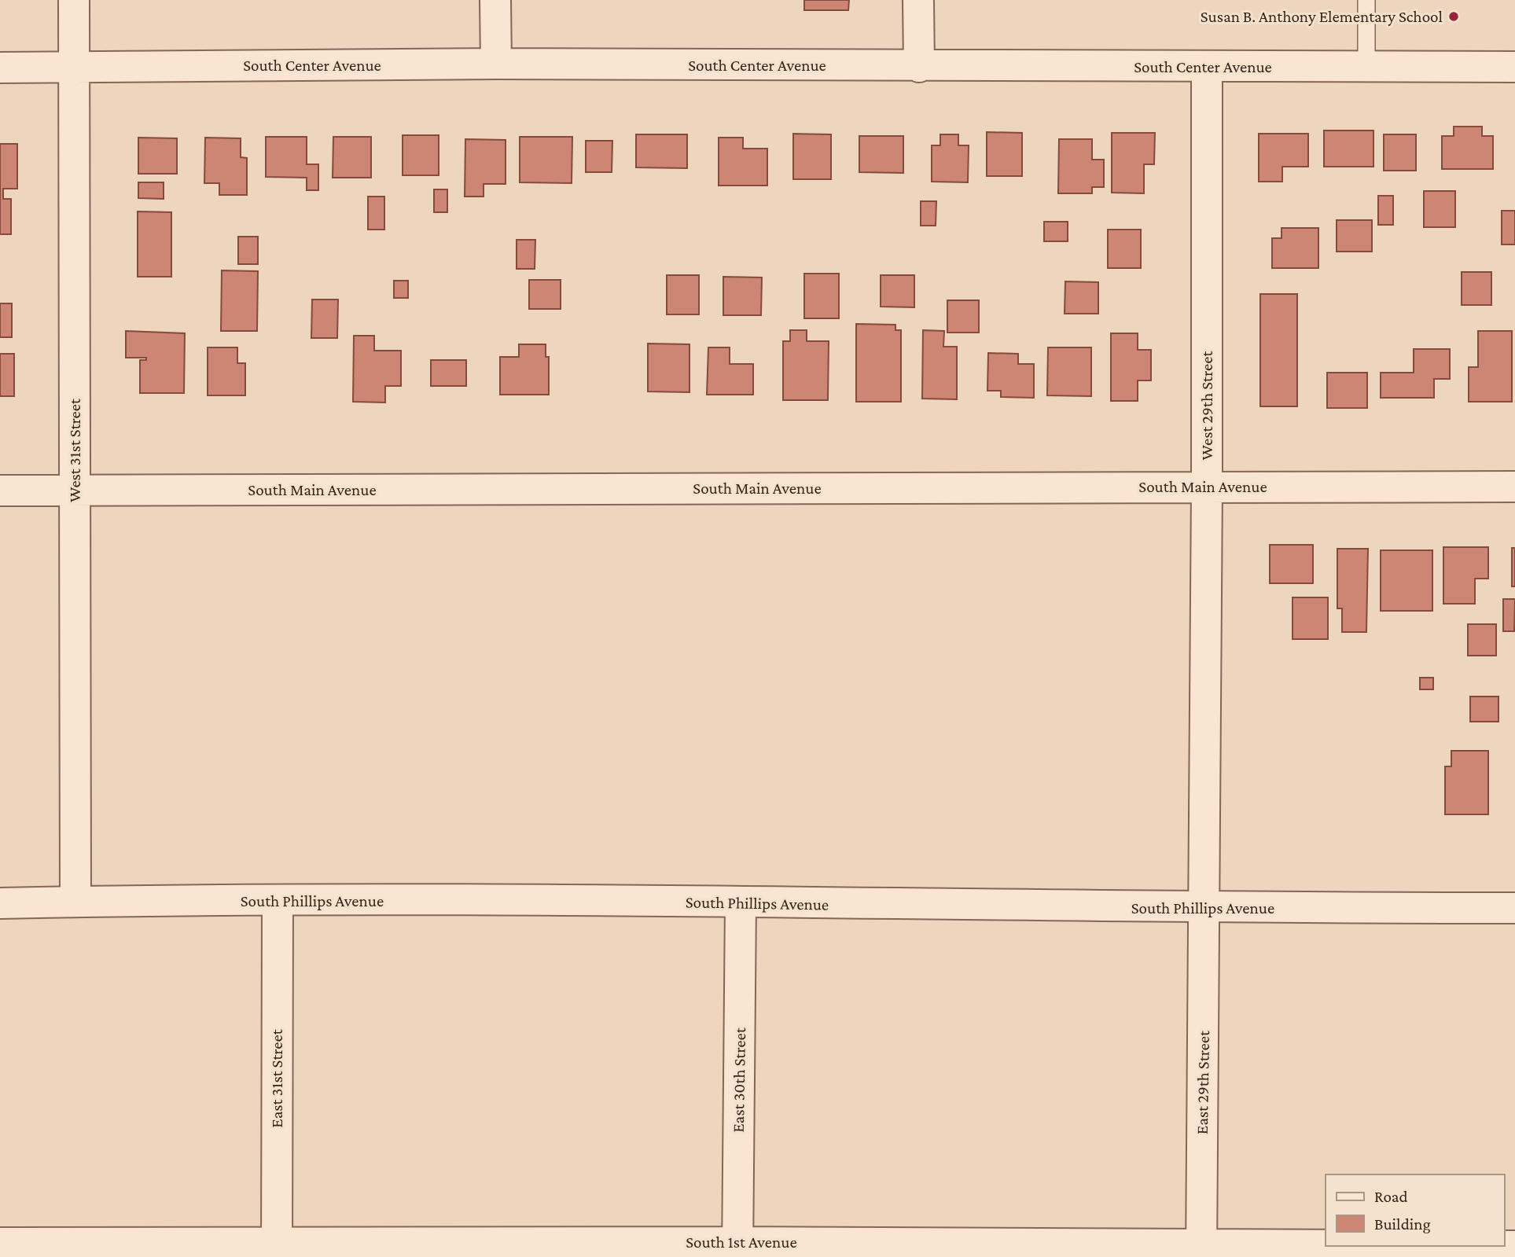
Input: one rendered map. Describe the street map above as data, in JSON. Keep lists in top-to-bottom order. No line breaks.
{"streets":{"street":["South Center Avenue","West 29th Street","West 31st Street","South Main Avenue","South Phillips Avenue","East 31st Street","East 30th Street","East 29th Street","South 1st Avenue"]},"crossings":[["South Center Avenue","West 29th Street"],["South Center Avenue","West 31st Street"],["West 29th Street","South Main Avenue"],["West 29th Street","South Phillips Avenue"],["West 29th Street","East 29th Street"],["West 31st Street","South Main Avenue"],["West 31st Street","South Phillips Avenue"],["South Phillips Avenue","East 31st Street"],["South Phillips Avenue","East 30th Street"],["South Phillips Avenue","East 29th Street"],["East 31st Street","South 1st Avenue"],["East 30th Street","South 1st Avenue"],["East 29th Street","South 1st Avenue"]],"places":["Susan B. Anthony Elementary School"],"legend":["Road","Building"]}
